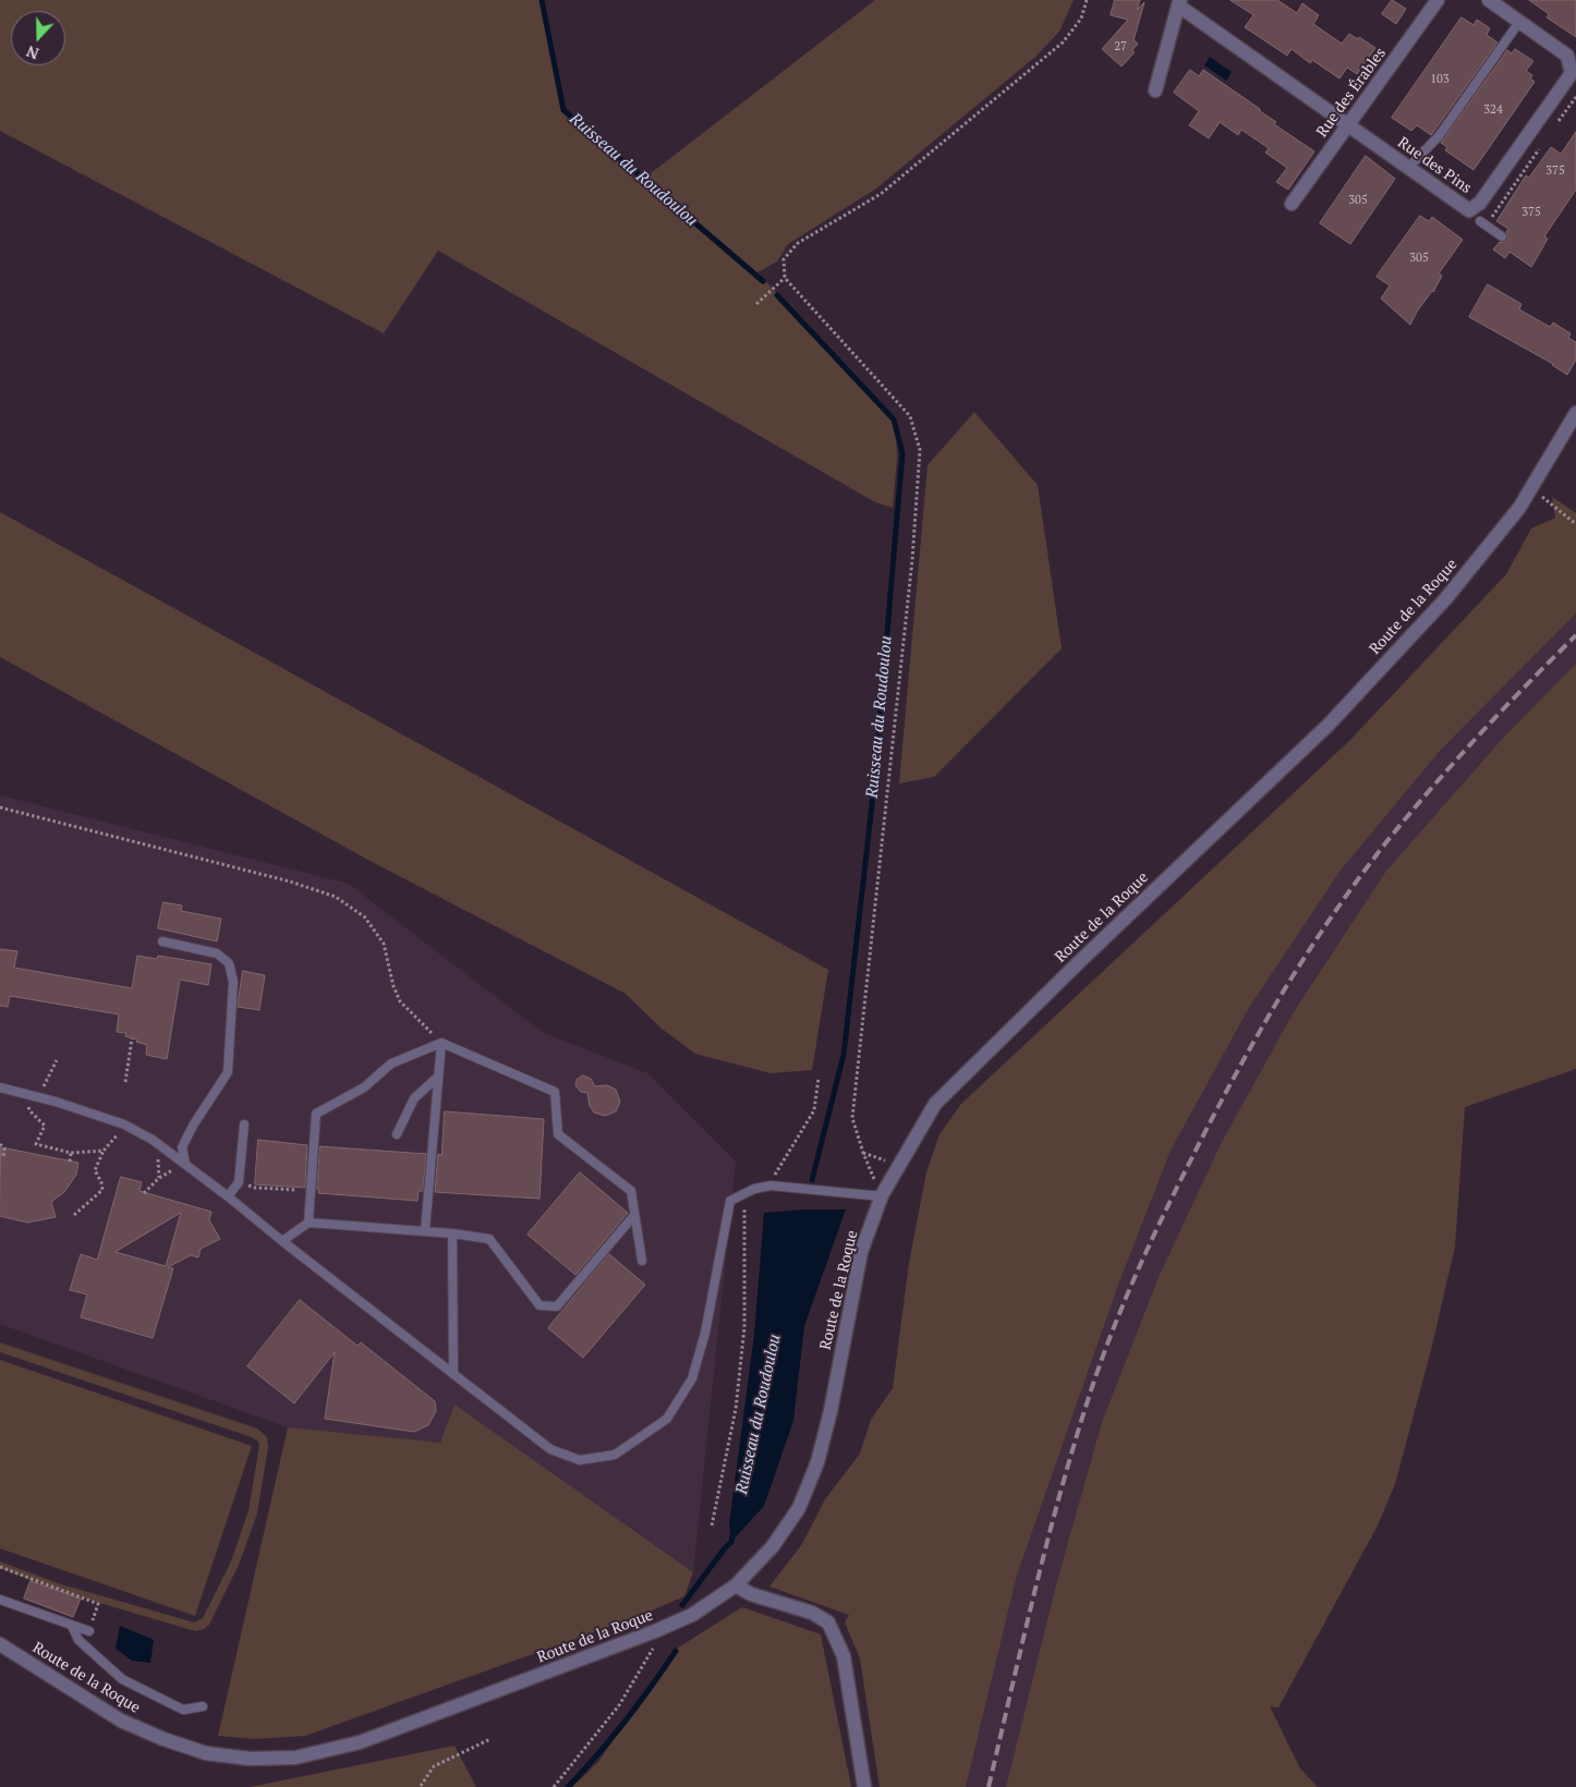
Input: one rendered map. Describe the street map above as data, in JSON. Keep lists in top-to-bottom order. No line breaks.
{"streets":{"street":["Rue des Érables","Rue des Pins","Route de la Roque"]},"crossings":[["Rue des Érables","Rue des Pins"]],"water":["Ruisseau du Roudoulou"],"house_numbers":["27","103","324","375","305","375","305"],"north":"bottom"}
